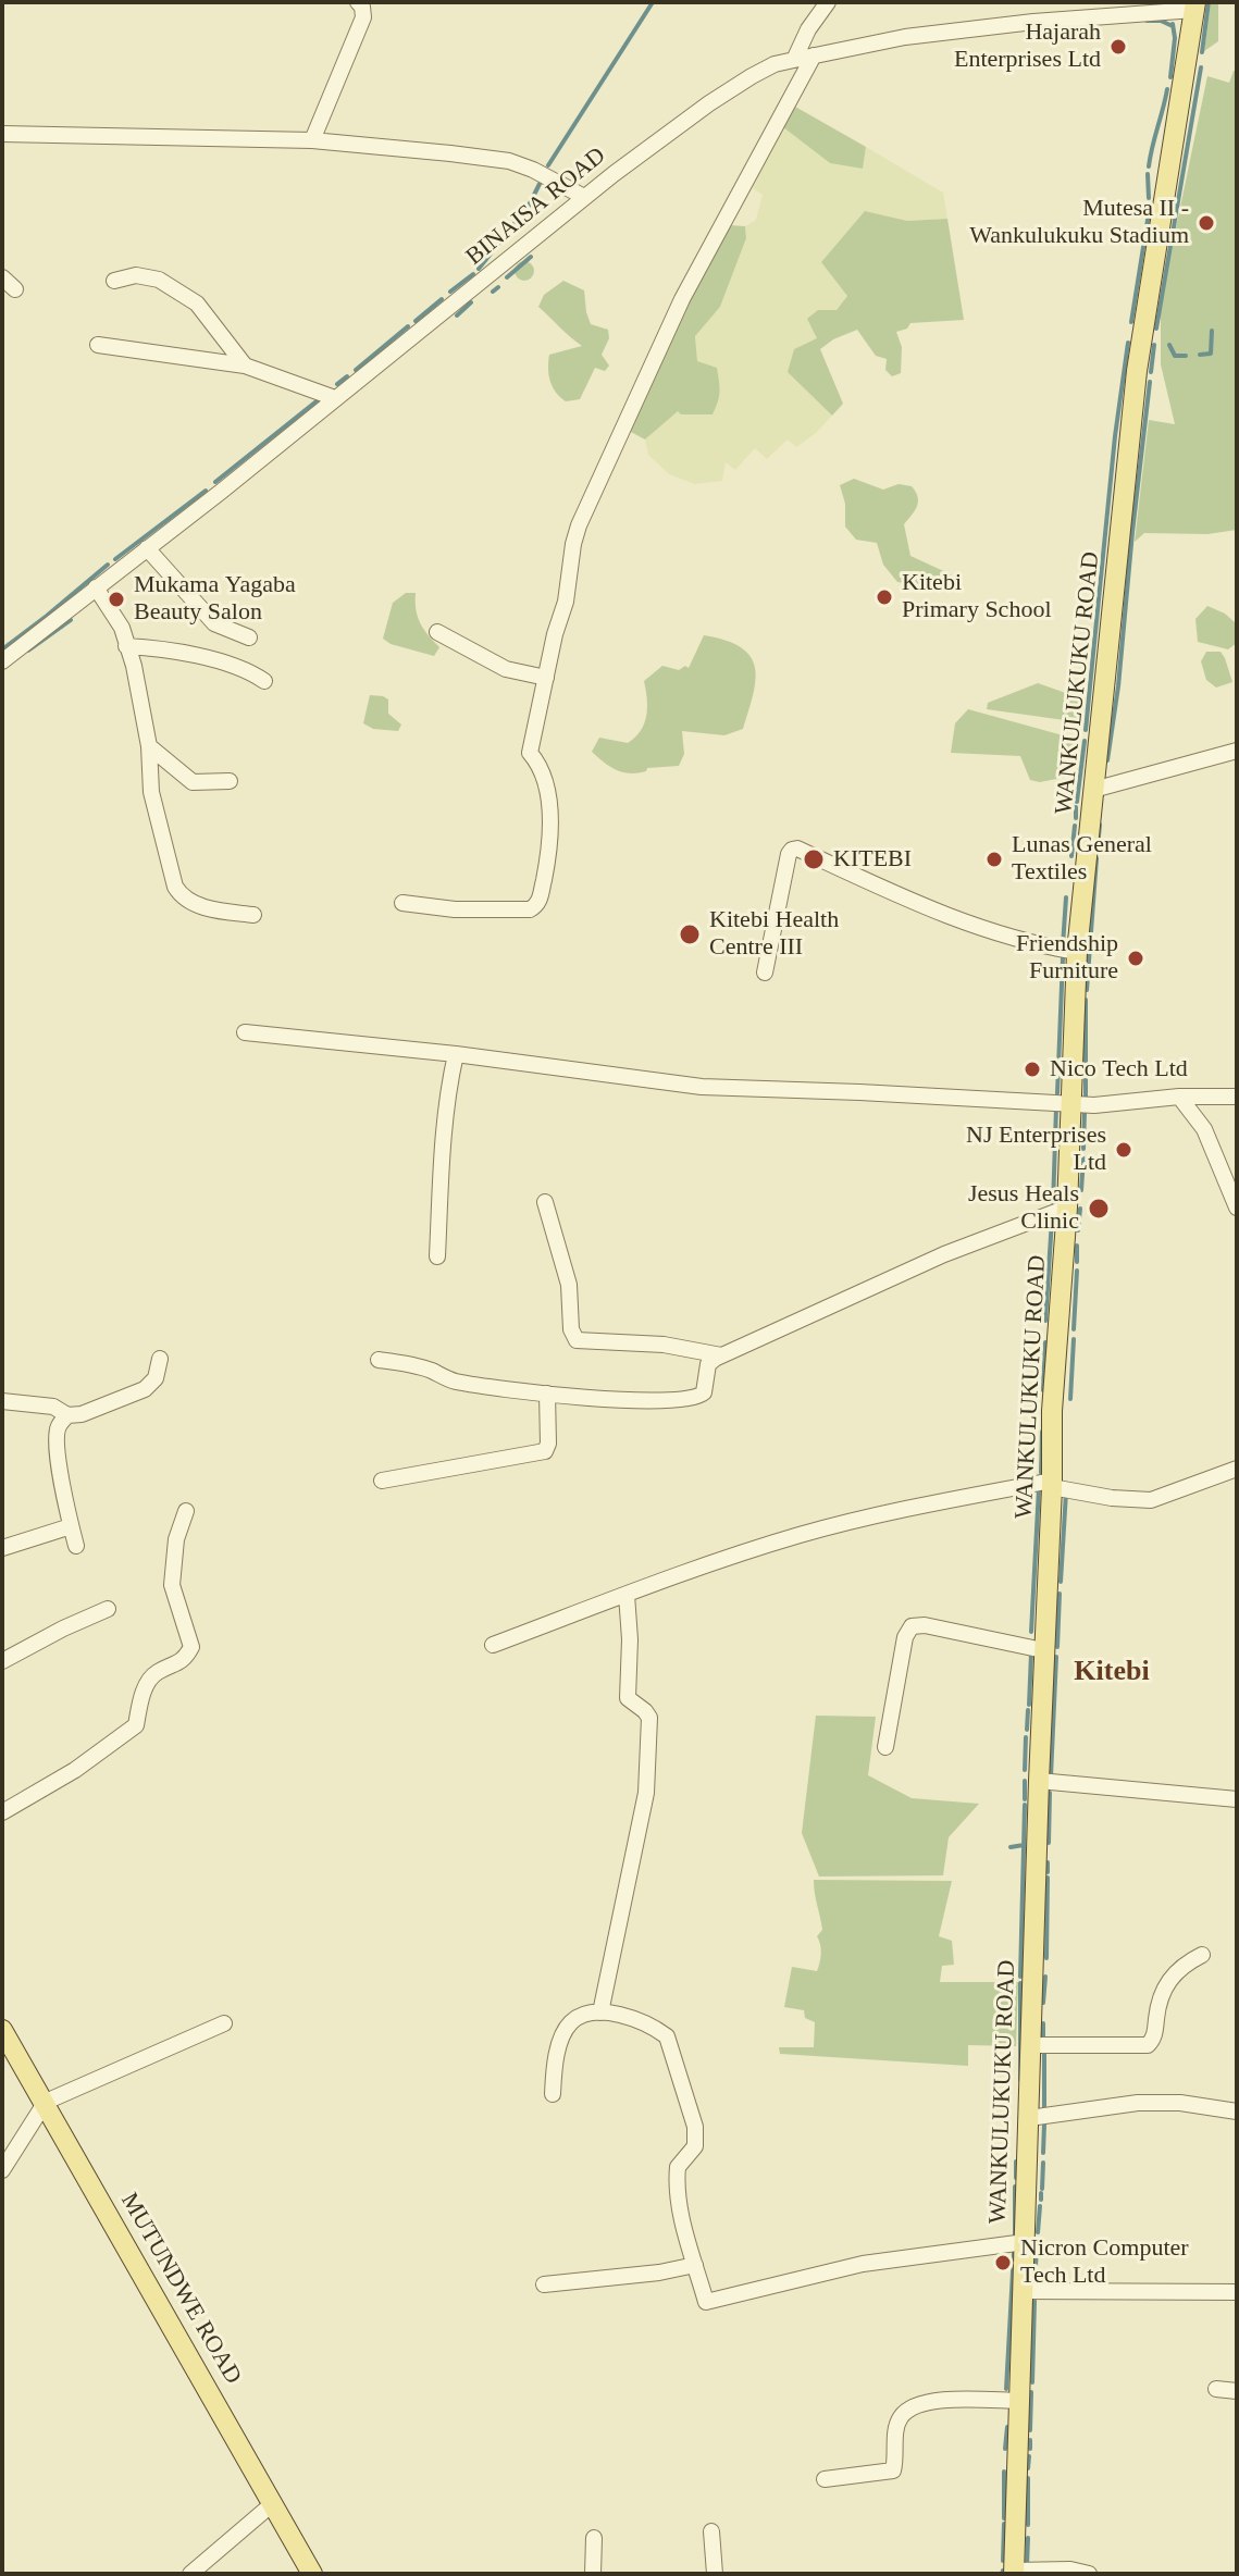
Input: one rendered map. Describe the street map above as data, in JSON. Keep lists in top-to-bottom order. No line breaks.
{"streets":{"main road":["WANKULUKUKU ROAD","MUTUNDWE ROAD"],"street":["BINAISA ROAD"]},"crossings":[["BINAISA ROAD","WANKULUKUKU ROAD"]],"districts":["Kitebi"],"places":["Hajarah Enterprises Ltd","Mutesa II - Wankulukuku Stadium","Kitebi Primary School","Mukama Yagaba Beauty Salon","KITEBI","Lunas General Textiles","Kitebi Health Centre III","Friendship Furniture","Nico Tech Ltd","NJ Enterprises Ltd","Jesus Heals Clinic","Nicron Computer Tech Ltd"]}
